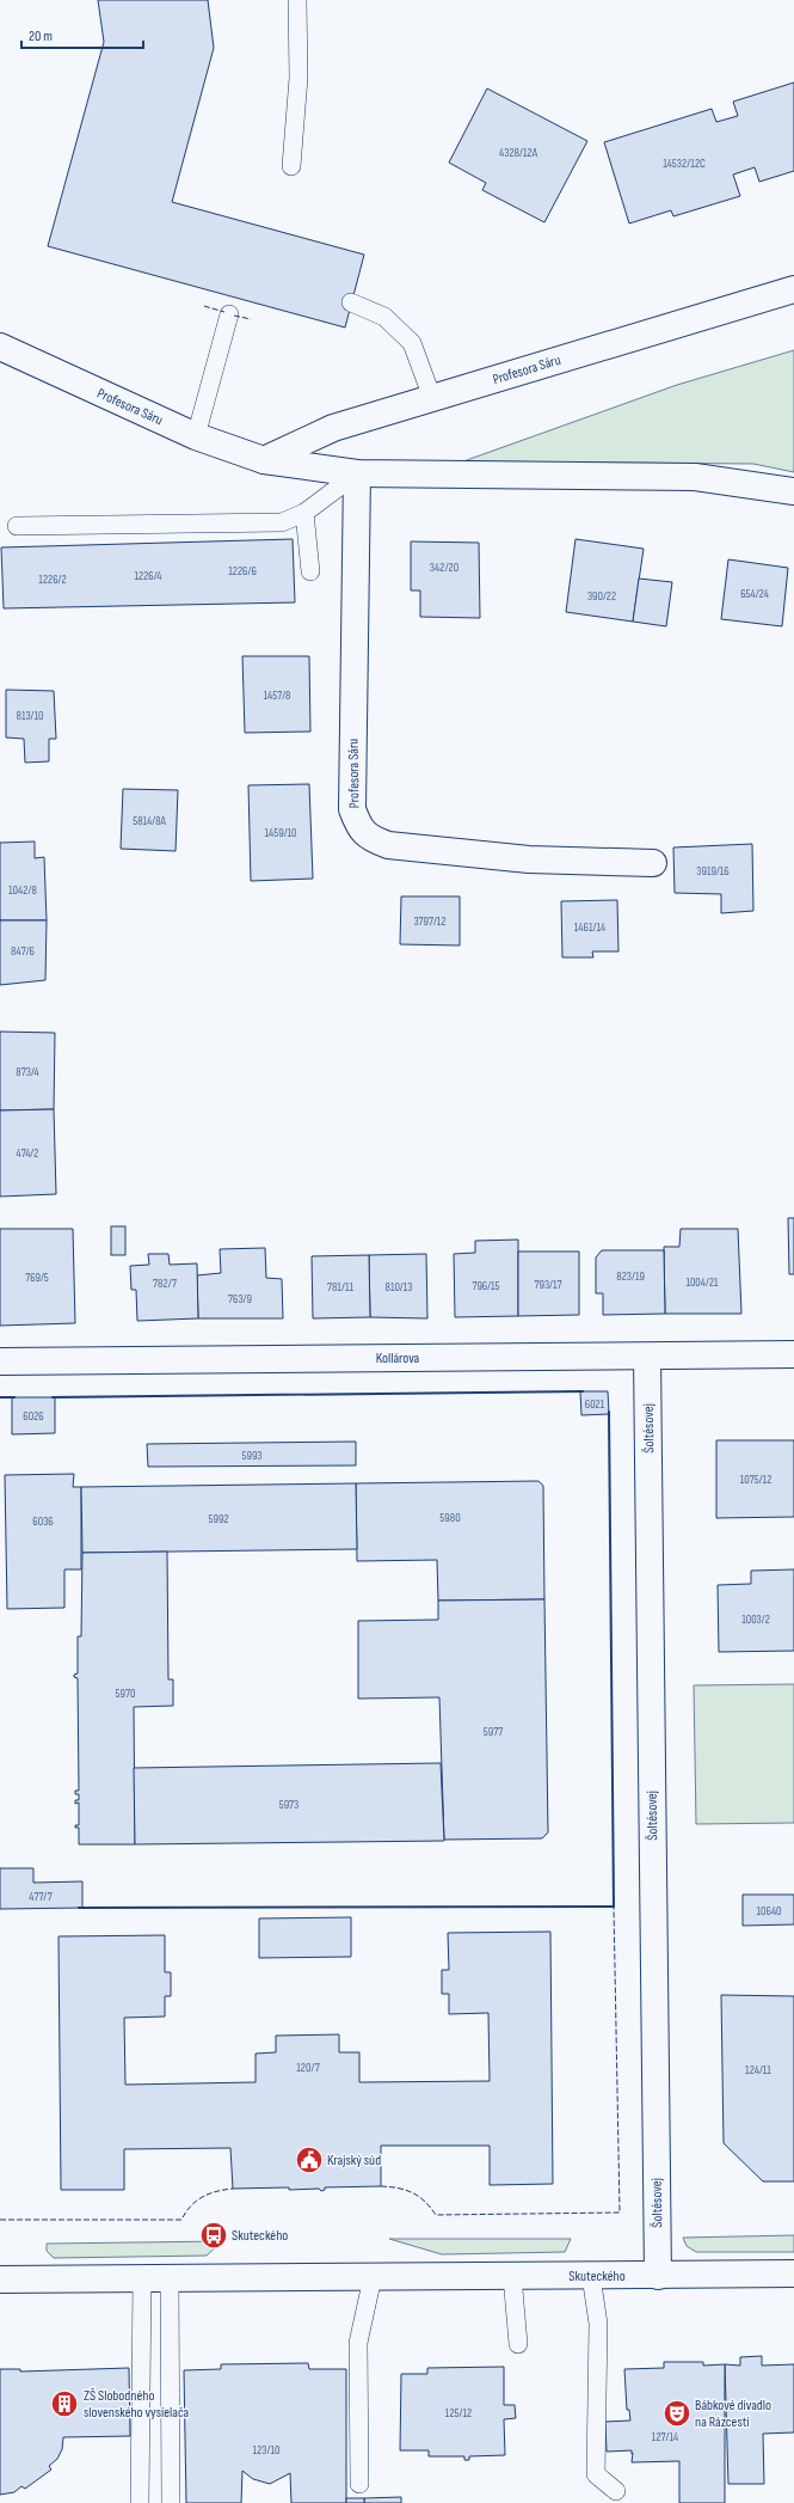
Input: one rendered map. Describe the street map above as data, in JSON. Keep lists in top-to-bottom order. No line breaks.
{"streets":{"street":["Profesora Sáru","Kollárova","Šoltésovej","Skuteckého"]},"crossings":[["Kollárova","Šoltésovej"],["Šoltésovej","Skuteckého"]],"places":{"public building":["Krajský súd"],"bus stop":["Skuteckého"],"building":["ZŠ Slobodného slovenského vysielača"],"theatre":["Bábkové divadlo na Rázcestí"]},"house_numbers":["4328/12A","14532/12C","342/20","1226/6","1226/4","1226/2","654/24","390/22","1457/8","813/10","5814/8A","1459/10","3919/16","1042/8","3797/12","1461/14","847/6","873/4","474/2","823/19","769/5","1004/21","782/7","793/17","796/15","781/11","810/13","763/9","6021","6026","5993","1075/12","5980","5992","6036","1003/2","5970","5977","5973","477/7","10640","120/7","124/11","125/12","127/14","123/10"],"scale_bar":"20 m"}
